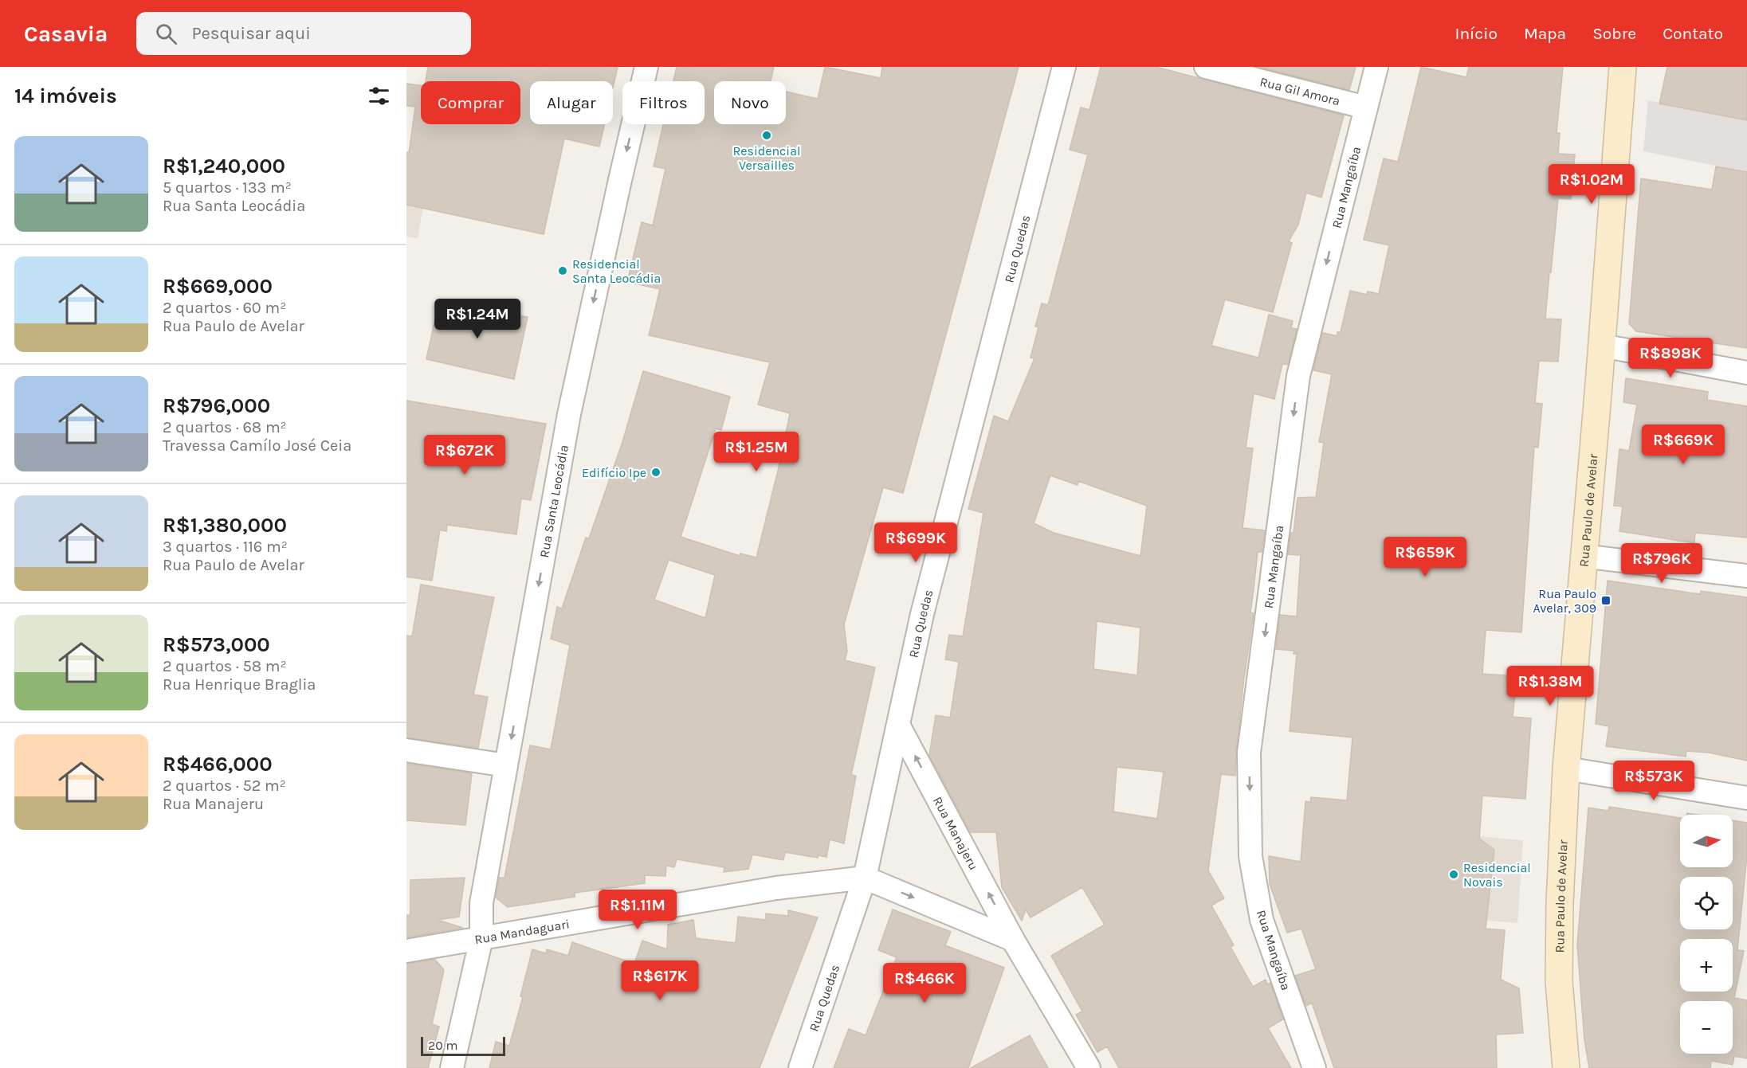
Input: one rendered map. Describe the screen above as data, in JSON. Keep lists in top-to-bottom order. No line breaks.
{"streets":{"street":["Rua Gil Amora","Rua Mangaíba","Rua Quedas","Rua Santa Leocádia","Rua Paulo de Avelar","Rua Manajeru","Rua Mandaguari"]},"crossings":[["Rua Gil Amora","Rua Mangaíba"],["Rua Quedas","Rua Manajeru"],["Rua Quedas","Rua Mandaguari"],["Rua Santa Leocádia","Rua Mandaguari"]],"one_way":["Rua Mangaíba","Rua Santa Leocádia","Rua Manajeru"],"places":{"other":["Residencial Versailles","Residencial Santa Leocádia","Edifício Ipe","Residencial Novais"],"transit":["Rua Paulo Avelar, 309"]},"scale_bar":"20 m","north":"right","page":{"header":"Casavia","search":"Pesquisar aqui","nav":["Início","Mapa","Sobre","Contato"],"heading":"14 imóveis","chip":["Comprar","Alugar","Filtros","Novo"],"list":[{"name":"R$1,240,000","note":"5 quartos · 133 m² · Rua Santa Leocádia"},{"name":"R$669,000","note":"2 quartos · 60 m² · Rua Paulo de Avelar"},{"name":"R$796,000","note":"2 quartos · 68 m² · Travessa Camílo José Ceia"},{"name":"R$1,380,000","note":"3 quartos · 116 m² · Rua Paulo de Avelar"},{"name":"R$573,000","note":"2 quartos · 58 m² · Rua Henrique Braglia"},{"name":"R$466,000","note":"2 quartos · 52 m² · Rua Manajeru"}],"price":["R$1.02M","R$1.24M","R$898K","R$669K","R$1.25M","R$672K","R$699K","R$659K","R$796K","R$1.38M","R$573K","R$1.11M","R$617K","R$466K"],"map_buttons":["+","−"],"scale":"20 m"}}
